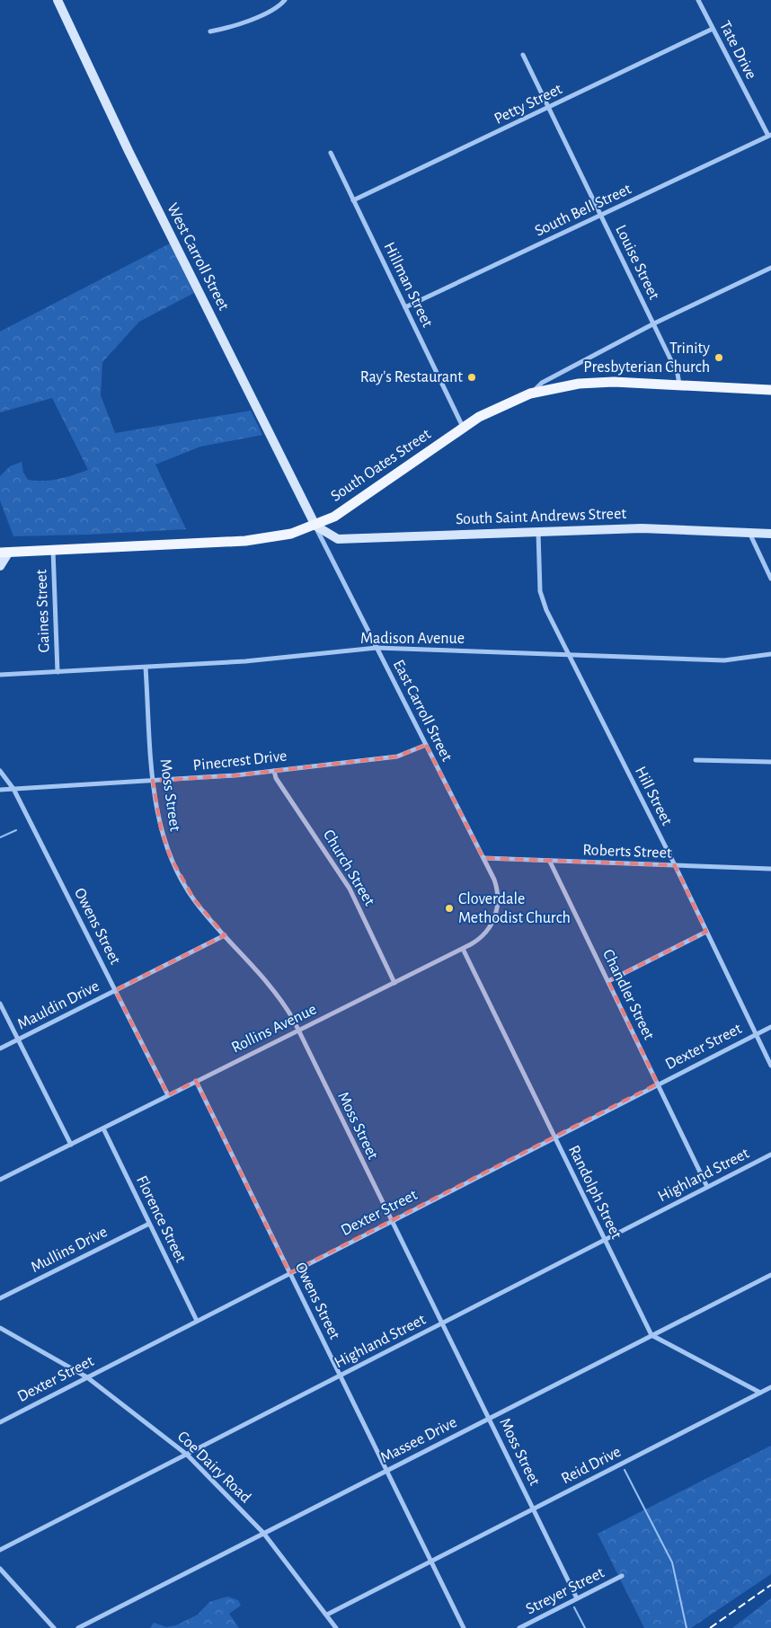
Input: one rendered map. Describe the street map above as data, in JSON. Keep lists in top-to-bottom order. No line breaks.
{"streets":{"main road":["South Oates Street"],"street":["Tate Drive","Petty Street","South Bell Street","West Carroll Street","Louise Street","Hillman Street","South Saint Andrews Street","Gaines Street","Madison Avenue","East Carroll Street","Pinecrest Drive","Moss Street","Hill Street","Roberts Street","Church Street","Owens Street","Chandler Street","Mauldin Drive","Rollins Avenue","Dexter Street","Highland Street","Randolph Street","Florence Street","Mullins Drive","Massee Drive","Reid Drive","Coe Dairy Road","Streyer Street"]},"crossings":[["Tate Drive","Petty Street"],["Tate Drive","South Bell Street"],["Petty Street","Louise Street"],["Petty Street","Hillman Street"],["South Bell Street","Louise Street"],["South Bell Street","Hillman Street"],["West Carroll Street","South Oates Street"],["West Carroll Street","South Saint Andrews Street"],["West Carroll Street","East Carroll Street"],["Louise Street","South Oates Street"],["Hillman Street","South Oates Street"],["South Oates Street","South Saint Andrews Street"],["South Oates Street","Gaines Street"],["South Oates Street","East Carroll Street"],["South Saint Andrews Street","East Carroll Street"],["South Saint Andrews Street","Hill Street"],["Gaines Street","Madison Avenue"],["Madison Avenue","East Carroll Street"],["Madison Avenue","Moss Street"],["Madison Avenue","Hill Street"],["East Carroll Street","Pinecrest Drive"],["East Carroll Street","Roberts Street"],["East Carroll Street","Rollins Avenue"],["Pinecrest Drive","Moss Street"],["Pinecrest Drive","Church Street"],["Pinecrest Drive","Owens Street"],["Moss Street","Mauldin Drive"],["Moss Street","Rollins Avenue"],["Moss Street","Dexter Street"],["Moss Street","Highland Street"],["Moss Street","Massee Drive"],["Moss Street","Reid Drive"],["Moss Street","Streyer Street"],["Hill Street","Roberts Street"],["Hill Street","Dexter Street"],["Roberts Street","Chandler Street"],["Roberts Street","Rollins Avenue"],["Church Street","Rollins Avenue"],["Owens Street","Mauldin Drive"],["Owens Street","Rollins Avenue"],["Owens Street","Dexter Street"],["Owens Street","Highland Street"],["Owens Street","Massee Drive"],["Owens Street","Reid Drive"],["Chandler Street","Dexter Street"],["Chandler Street","Highland Street"],["Rollins Avenue","Randolph Street"],["Rollins Avenue","Florence Street"],["Dexter Street","Randolph Street"],["Dexter Street","Florence Street"],["Dexter Street","Coe Dairy Road"],["Highland Street","Randolph Street"],["Highland Street","Coe Dairy Road"],["Randolph Street","Massee Drive"],["Florence Street","Mullins Drive"],["Massee Drive","Coe Dairy Road"],["Reid Drive","Coe Dairy Road"]],"places":["Trinity Presbyterian Church","Ray's Restaurant","Cloverdale Methodist Church"]}
